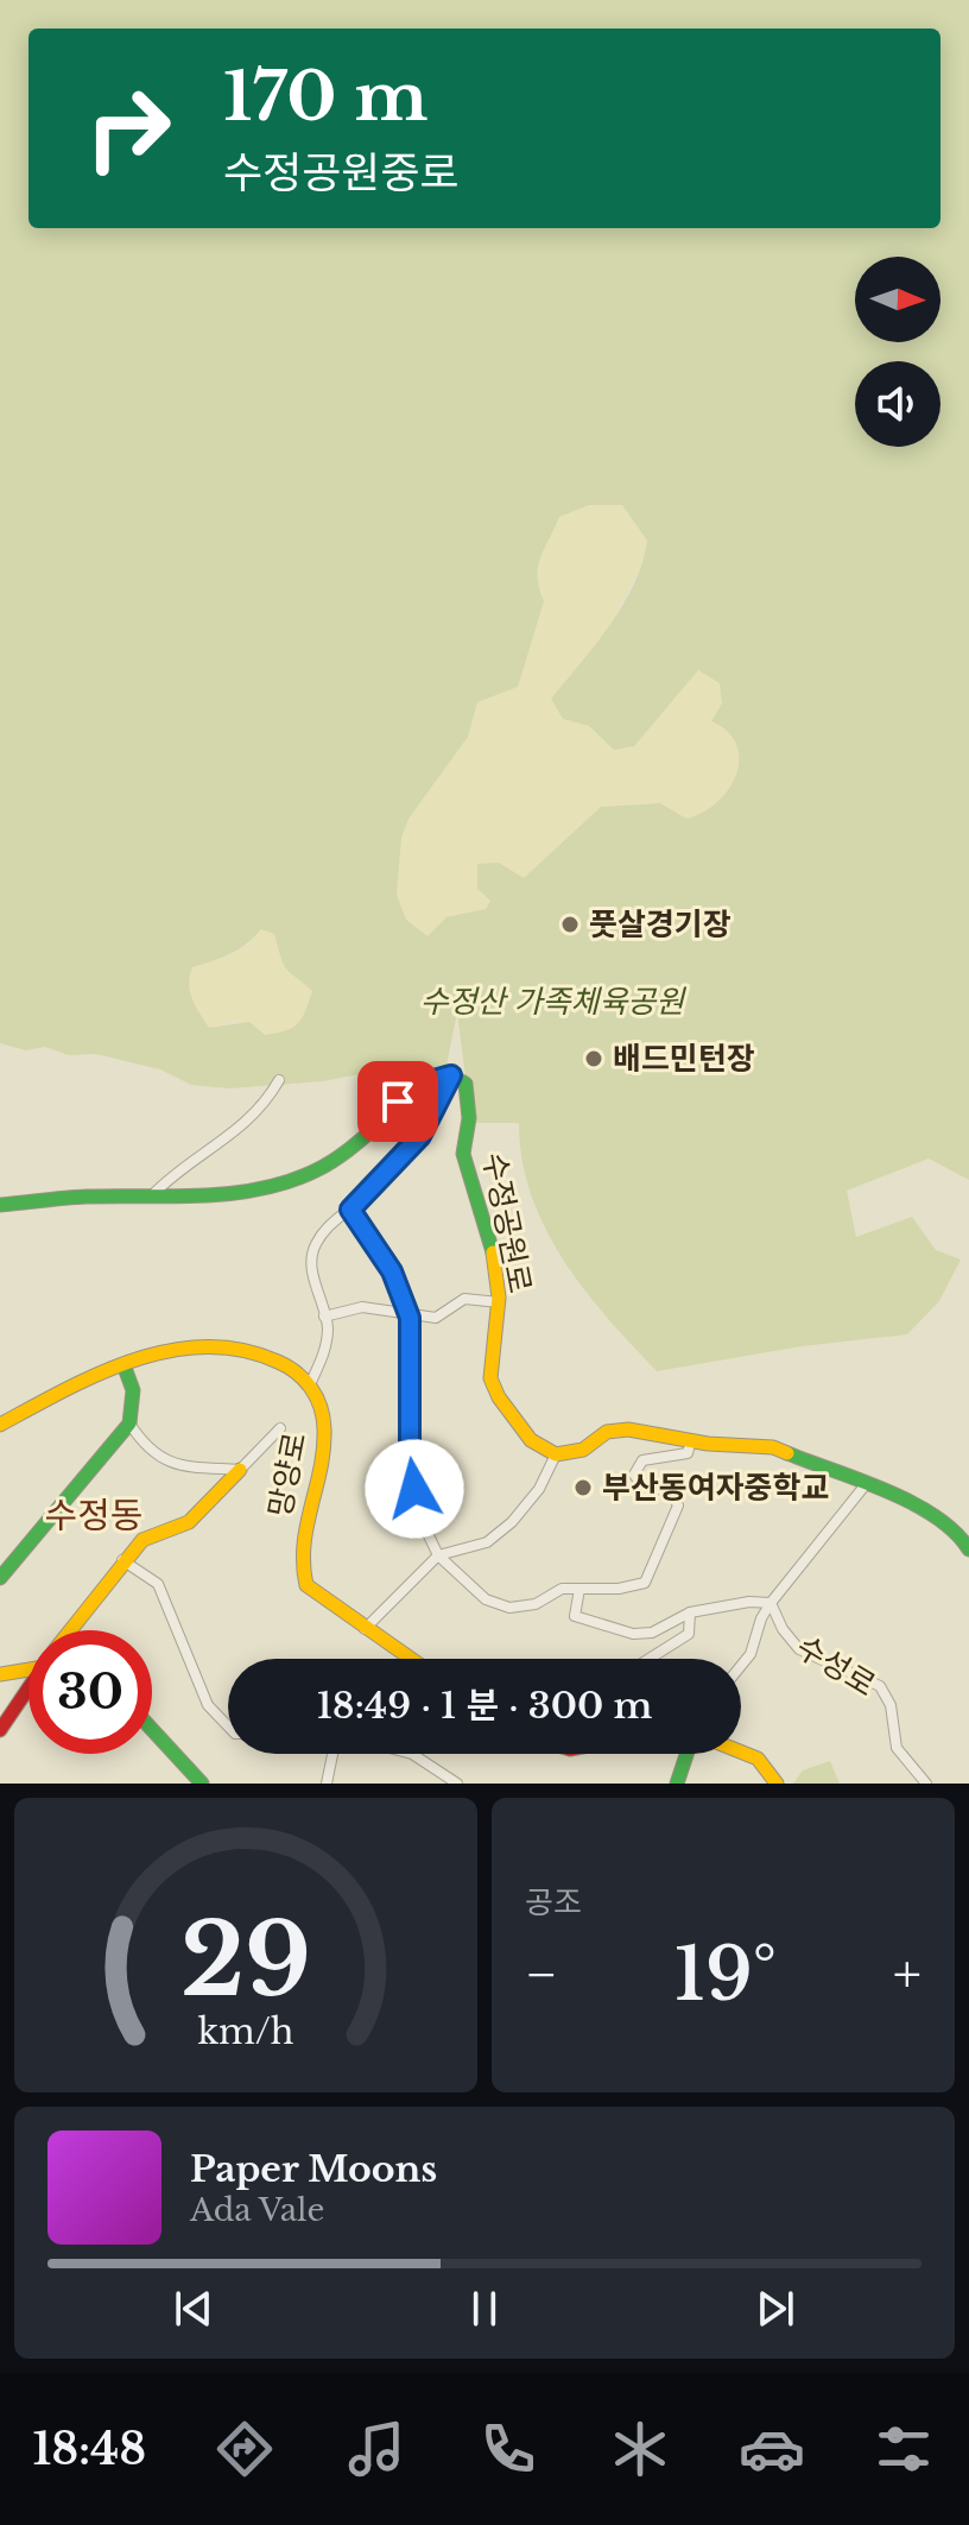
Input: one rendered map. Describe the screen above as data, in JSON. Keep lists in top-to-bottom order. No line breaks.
{"streets":{"street":["수정공원로","망양로","수성로"]},"districts":["수정동"],"parks":["수정산 가족체육공원"],"places":["풋살경기장","배드민턴장","부산동여자중학교"],"north":"right","page":{"turn":["170 m","수정공원중로"],"limit":"30","trip":"18:49 · 1 분 · 300 m","tile":"공조","heat":["−","19°","+"],"song":["Paper Moons","Ada Vale"],"tabs":"18:48","gauge":["29","km/h"]}}
